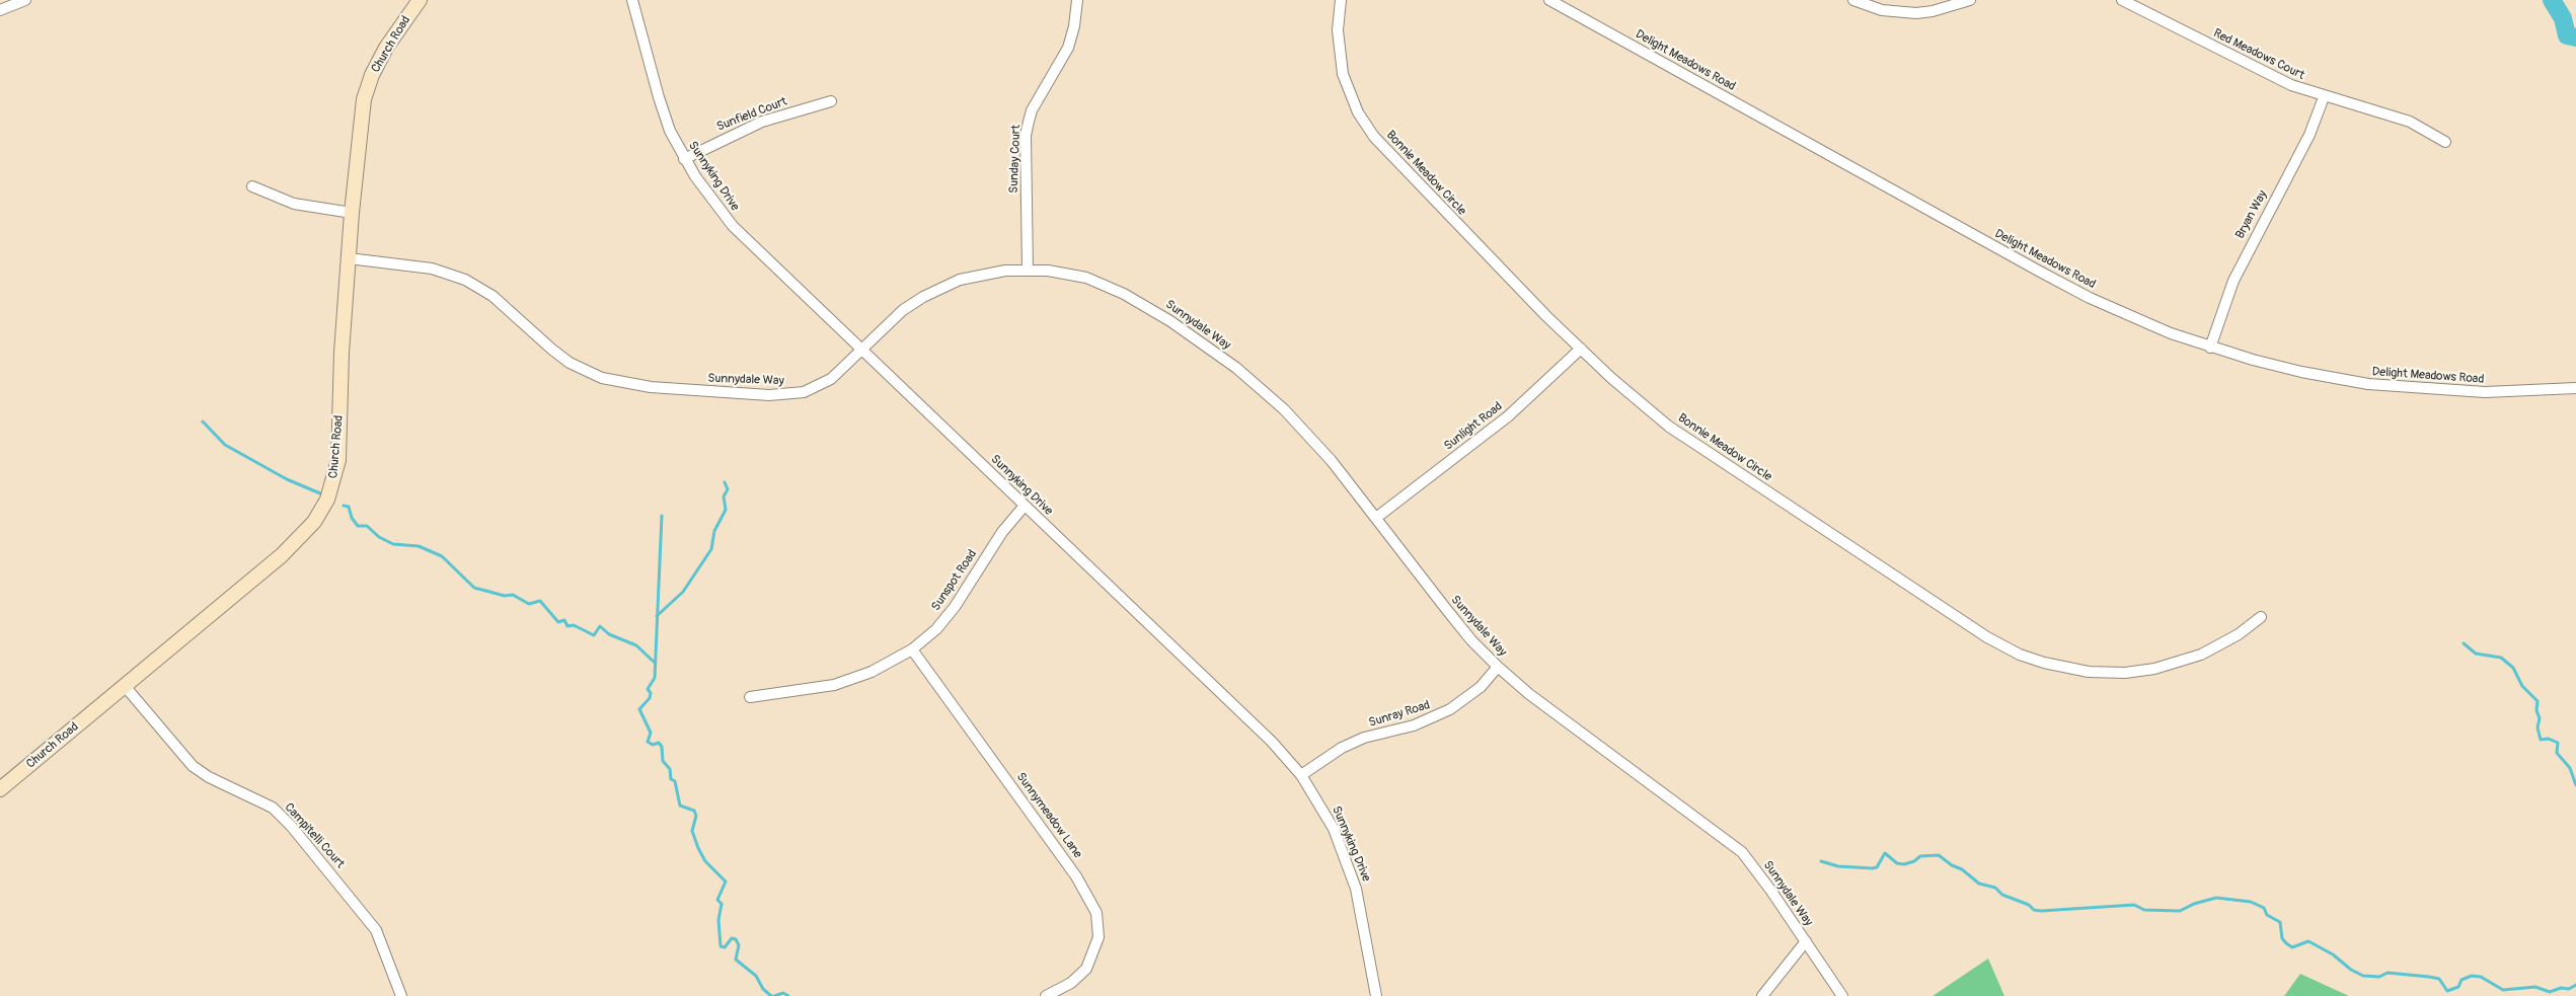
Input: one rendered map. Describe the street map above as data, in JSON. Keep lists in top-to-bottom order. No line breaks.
{"streets":{"street":["Church Road","Red Meadows Court","Delight Meadows Road","Sunfield Court","Sunday Court","Bonnie Meadow Circle","Sunnyking Drive","Bryan Way","Sunnydale Way","Sunlight Road","Sunspot Road","Sunray Road","Sunnymeadow Lane","Campitelli Court"]},"crossings":[["Church Road","Sunnydale Way"],["Church Road","Campitelli Court"],["Red Meadows Court","Bryan Way"],["Delight Meadows Road","Bryan Way"],["Sunfield Court","Sunnyking Drive"],["Sunday Court","Sunnydale Way"],["Bonnie Meadow Circle","Sunlight Road"],["Sunnyking Drive","Sunnydale Way"],["Sunnyking Drive","Sunspot Road"],["Sunnyking Drive","Sunray Road"],["Sunnydale Way","Sunlight Road"],["Sunnydale Way","Sunray Road"],["Sunspot Road","Sunnymeadow Lane"]]}
